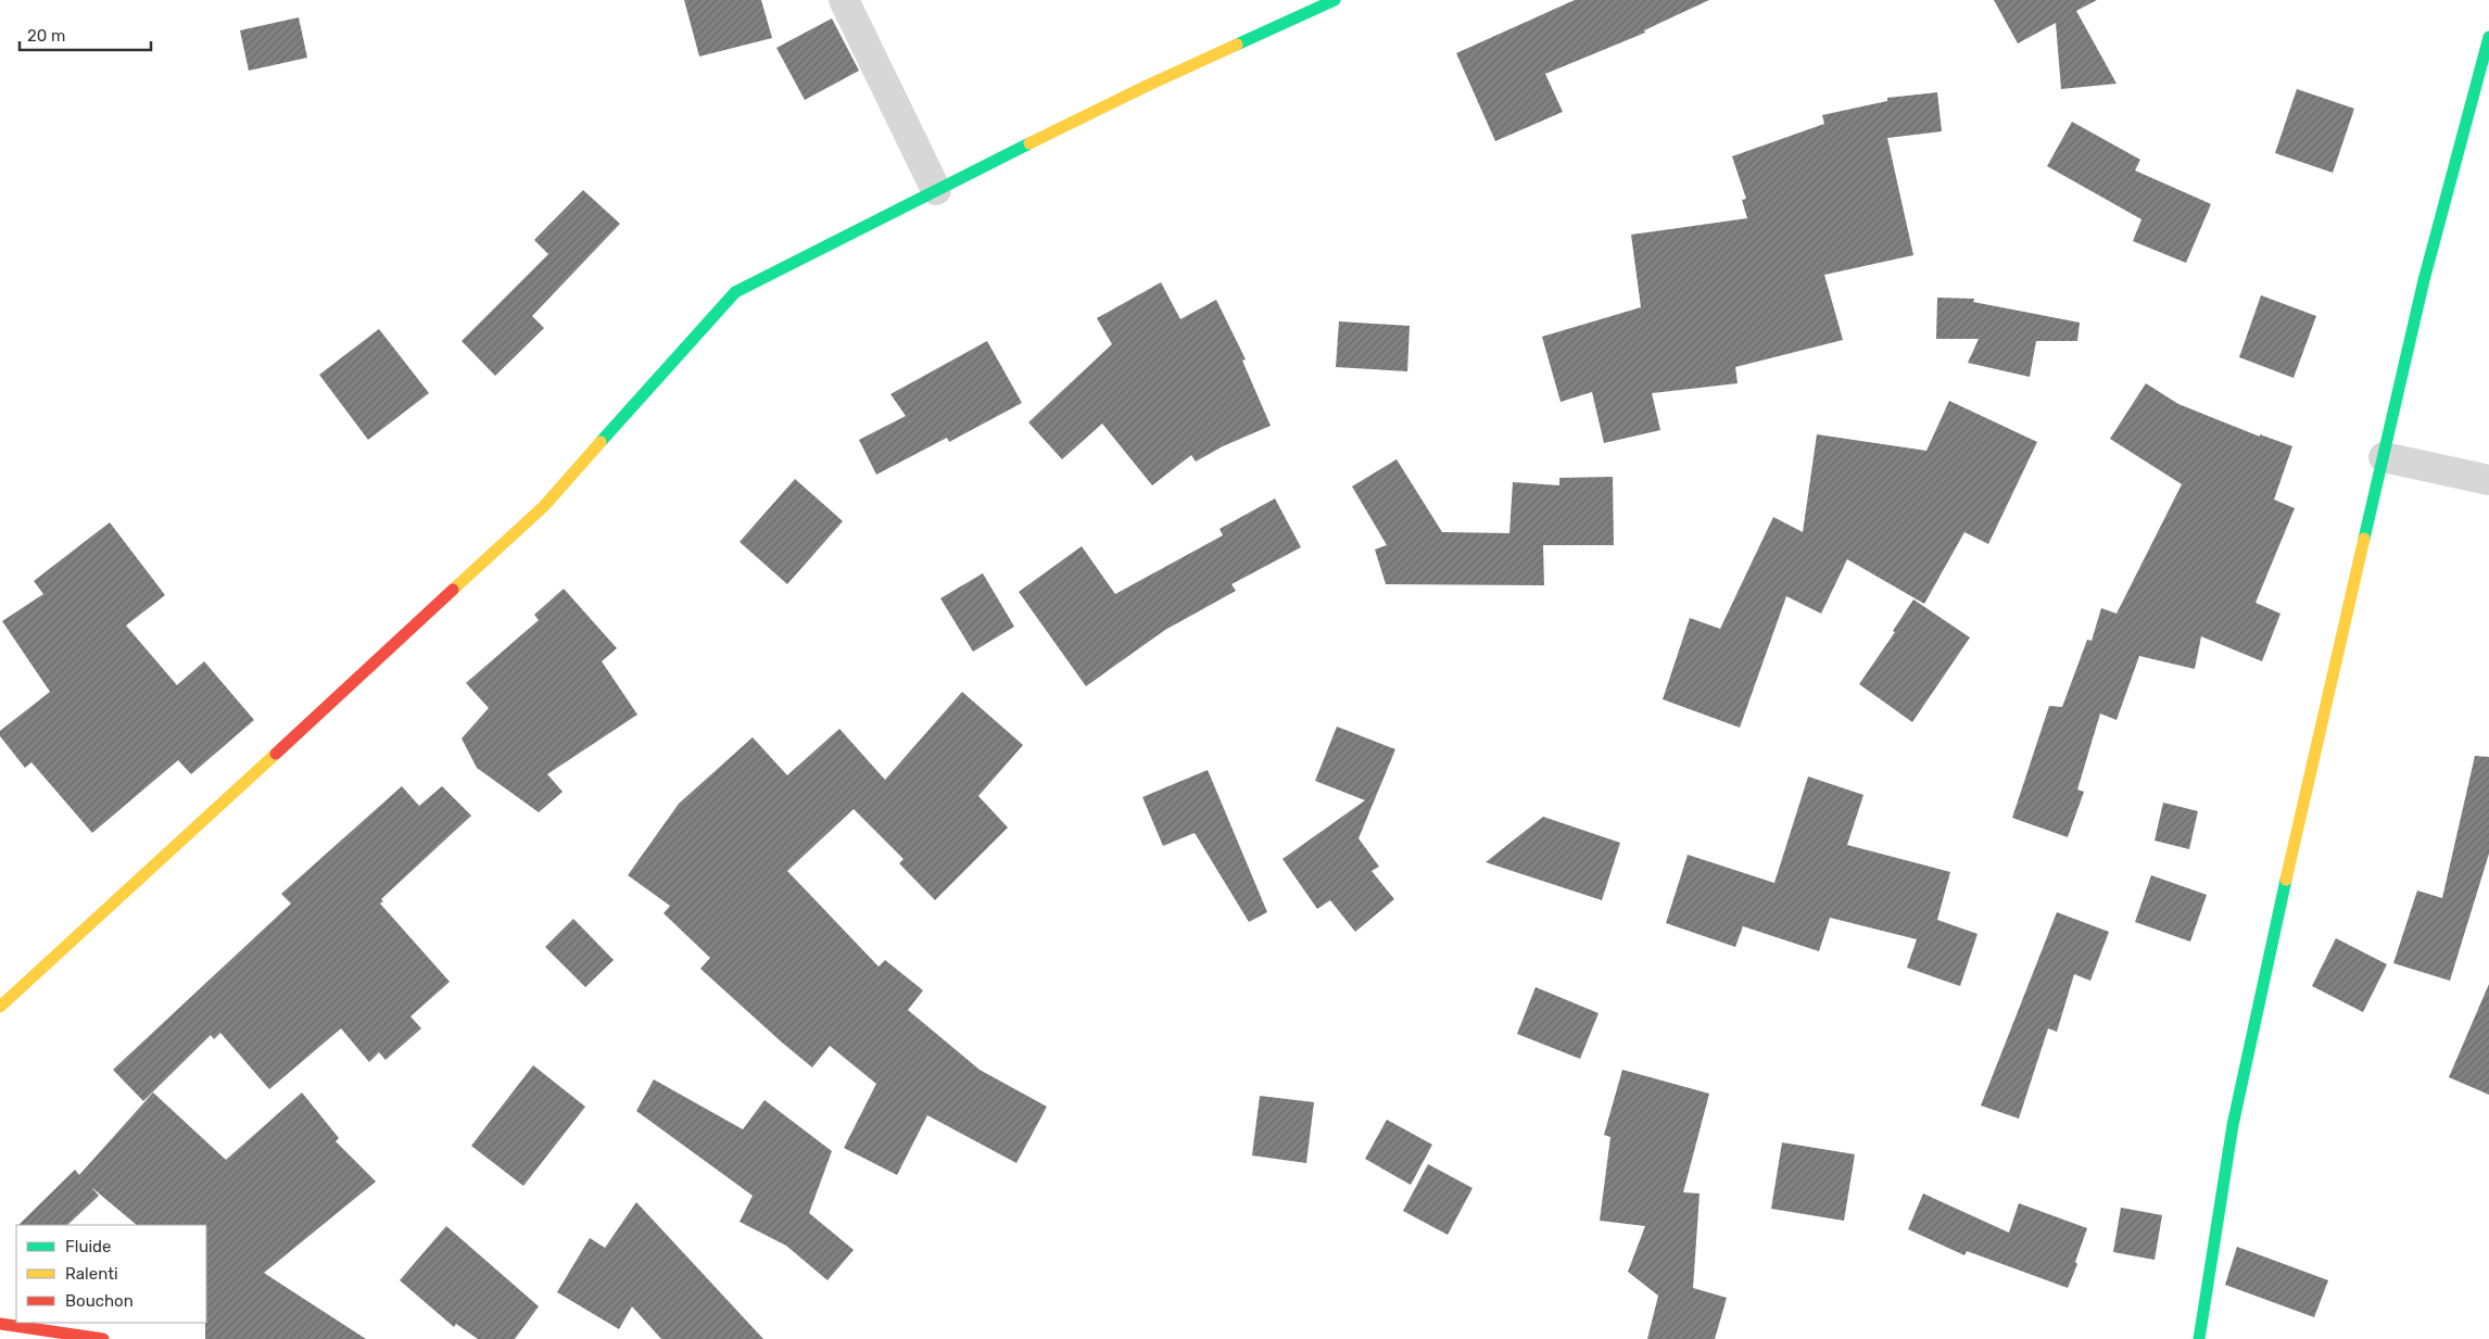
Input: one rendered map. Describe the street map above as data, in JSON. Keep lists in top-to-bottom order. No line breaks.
{"legend":["Fluide","Ralenti","Bouchon"],"scale_bar":"20 m"}
